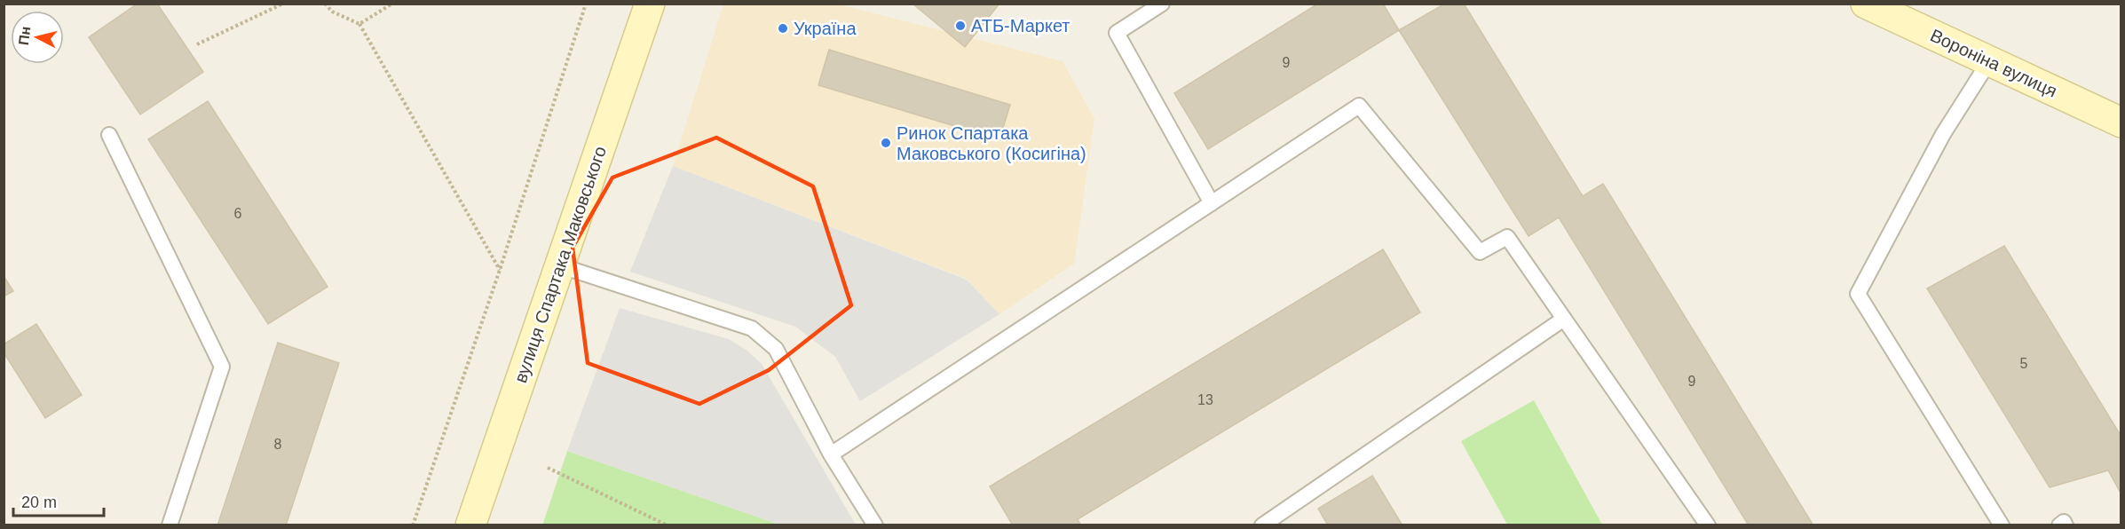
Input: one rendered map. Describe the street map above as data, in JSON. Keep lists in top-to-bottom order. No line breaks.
{"streets":{"street":["Вороніна вулиця","вулиця Спартака Маковського"]},"places":["АТБ-Маркет","Україна","Ринок Спартака Маковського (Косигіна)"],"house_numbers":["9","6","5","9","13","8"],"scale_bar":"20 m","north":"left"}
